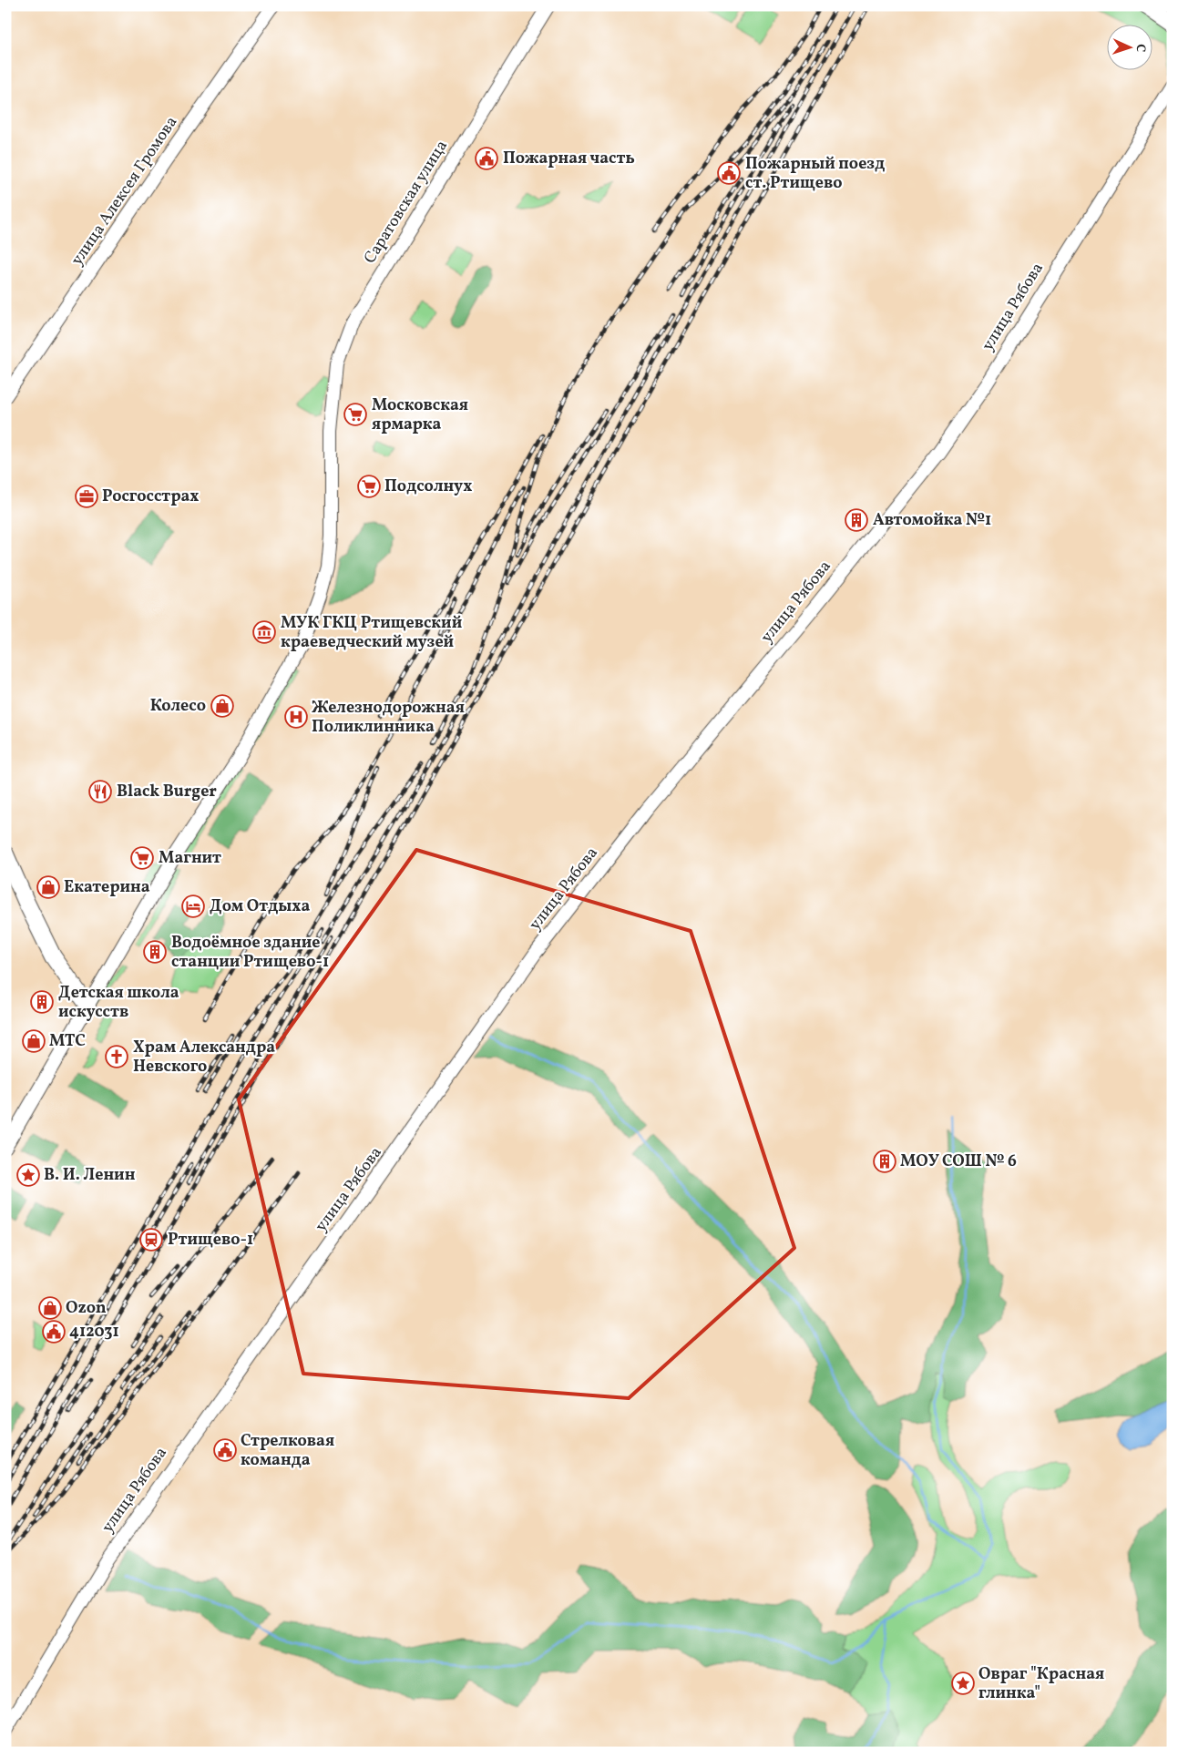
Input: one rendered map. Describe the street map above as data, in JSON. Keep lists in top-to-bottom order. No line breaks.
{"streets":{"street":["улица Алексея Громова","Саратовская улица","улица Рябова"]},"places":{"public building":["Пожарная часть","Пожарный поезд ст. Ртищево","412031","Стрелковая команда"],"supermarket":["Московская ярмарка","Подсолнух","Магнит"],"office":["Росгосстрах"],"building":["Автомойка №1","Водоёмное здание станции Ртищево-1","Детская школа искусств","МОУ СОШ № 6"],"museum":["МУК ГКЦ Ртищевский краеведческий музей"],"shop":["Колесо","Екатерина","МТС","Ozon"],"hospital":["Железнодорожная Поликлинника"],"restaurant":["Black Burger"],"hotel":["Дом Отдыха"],"church":["Храм Александра Невского"],"place":["В. И. Ленин","Овраг \"Красная глинка\""],"station":["Ртищево-1"]},"north":"right"}
